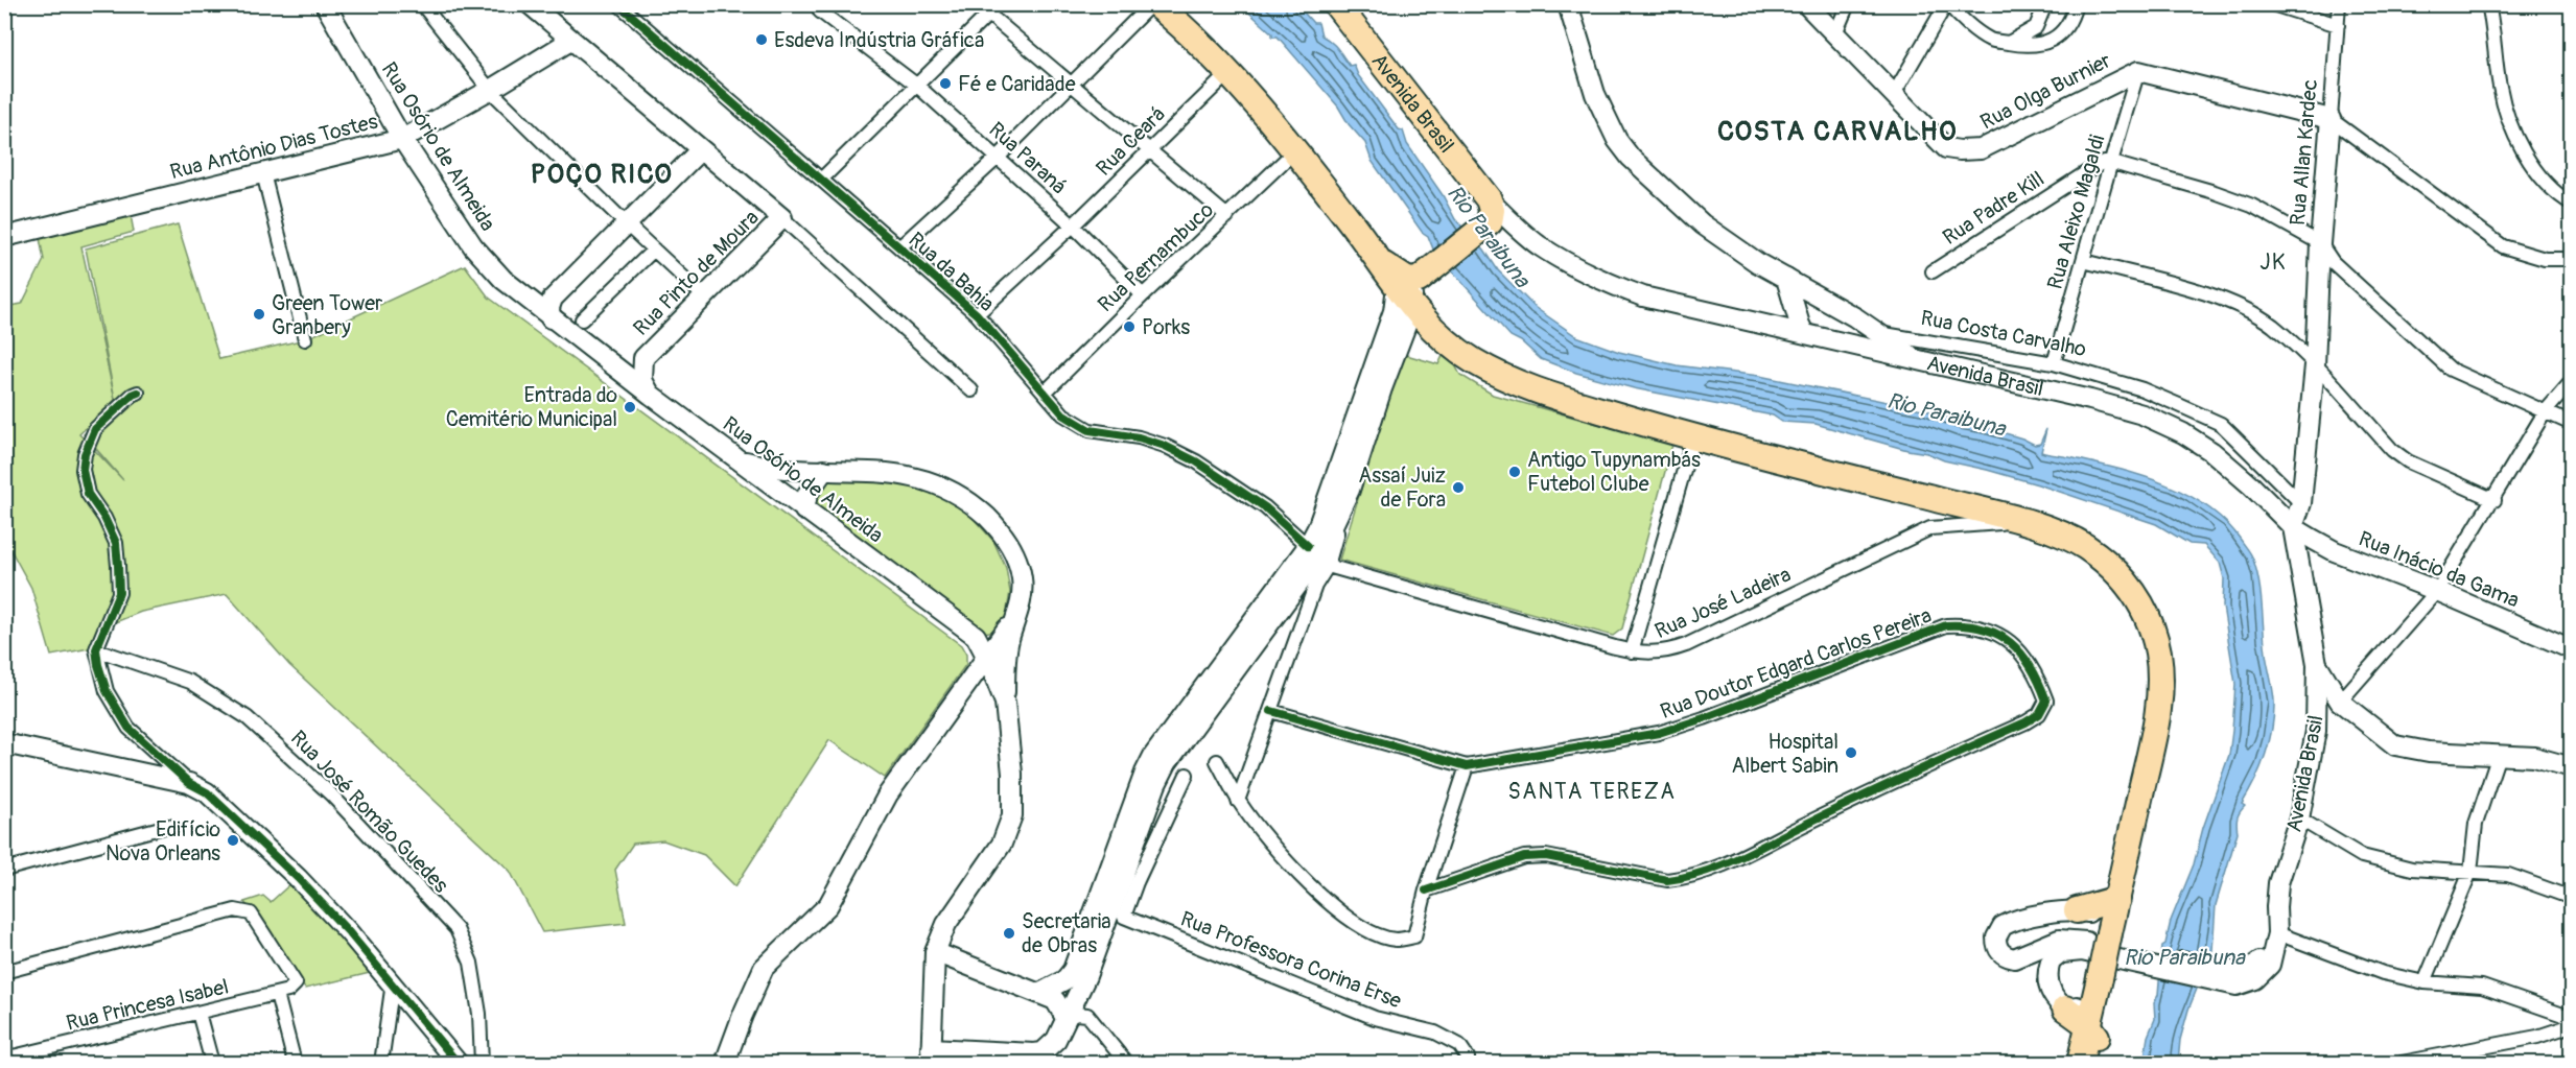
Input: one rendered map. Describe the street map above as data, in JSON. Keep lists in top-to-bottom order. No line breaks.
{"streets":{"highway":["Avenida Brasil"],"main road":["Rua Olga Burnier","Rua Antônio Dias Tostes","Rua Osório de Almeida","Rua Allan Kardec","Rua Pinto de Moura","Rua Costa Carvalho","Rua Inácio da Gama"],"street":["Rua Ceará","Rua Paraná","Rua Padre Kill","Rua Aleixo Magaldi","Rua Pernambuco","Rua da Bahia","Rua José Ladeira","Rua Doutor Edgard Carlos Pereira","Rua José Romão Guedes","Rua Professora Corina Erse","Rua Princesa Isabel"]},"crossings":[["Rua Olga Burnier","Rua Aleixo Magaldi"],["Avenida Brasil","Rua Allan Kardec"],["Avenida Brasil","Rua Costa Carvalho"],["Avenida Brasil","Rua Inácio da Gama"],["Rua Ceará","Rua Paraná"],["Rua Ceará","Rua da Bahia"],["Rua Antônio Dias Tostes","Rua Osório de Almeida"],["Rua Osório de Almeida","Rua Pinto de Moura"],["Rua Allan Kardec","Rua Costa Carvalho"],["Rua Allan Kardec","Rua Inácio da Gama"],["Rua Paraná","Rua Pernambuco"],["Rua Padre Kill","Rua Aleixo Magaldi"],["Rua Aleixo Magaldi","Rua Costa Carvalho"],["Rua Pernambuco","Rua da Bahia"],["Rua da Bahia","Rua José Ladeira"]],"districts":["COSTA CARVALHO","POÇO RICO","JK","SANTA TEREZA"],"water":["Rio Paraibuna"],"places":["Esdeva Indústria Gráfica","Fé e Caridade","Green Tower Granbery","Porks","Entrada do Cemitério Municipal","Antigo Tupynambás Futebol Clube","Assaí Juiz de Fora","Hospital Albert Sabin","Edifício Nova Orleans","Secretaria de Obras"]}
